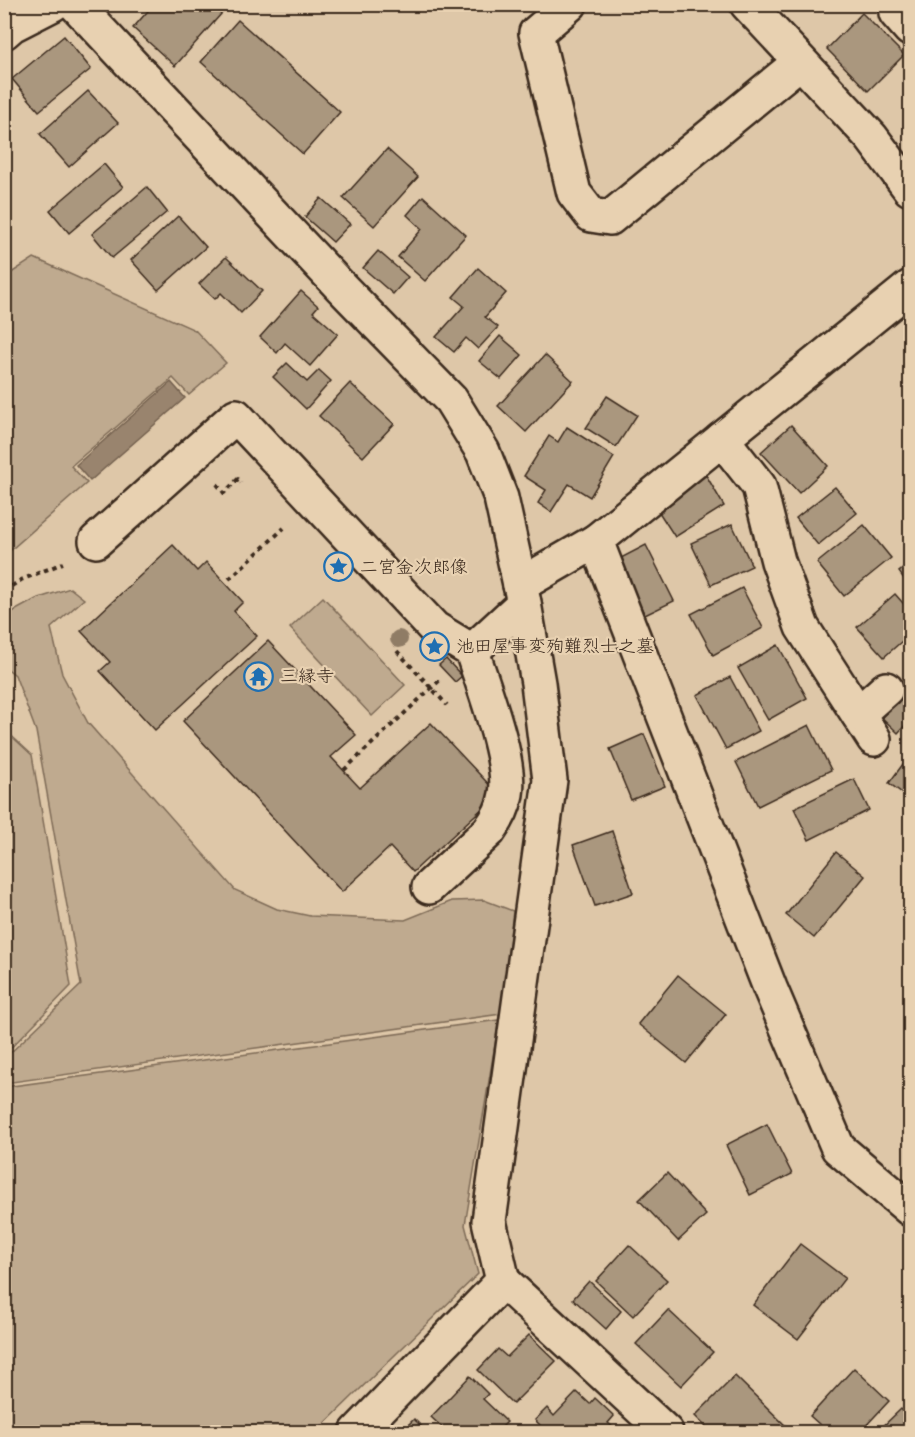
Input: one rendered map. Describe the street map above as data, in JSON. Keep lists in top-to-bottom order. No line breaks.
{"places":{"place":["二宮金次郎像","池田屋事変殉難烈士之墓"],"temple":["三縁寺"]}}
